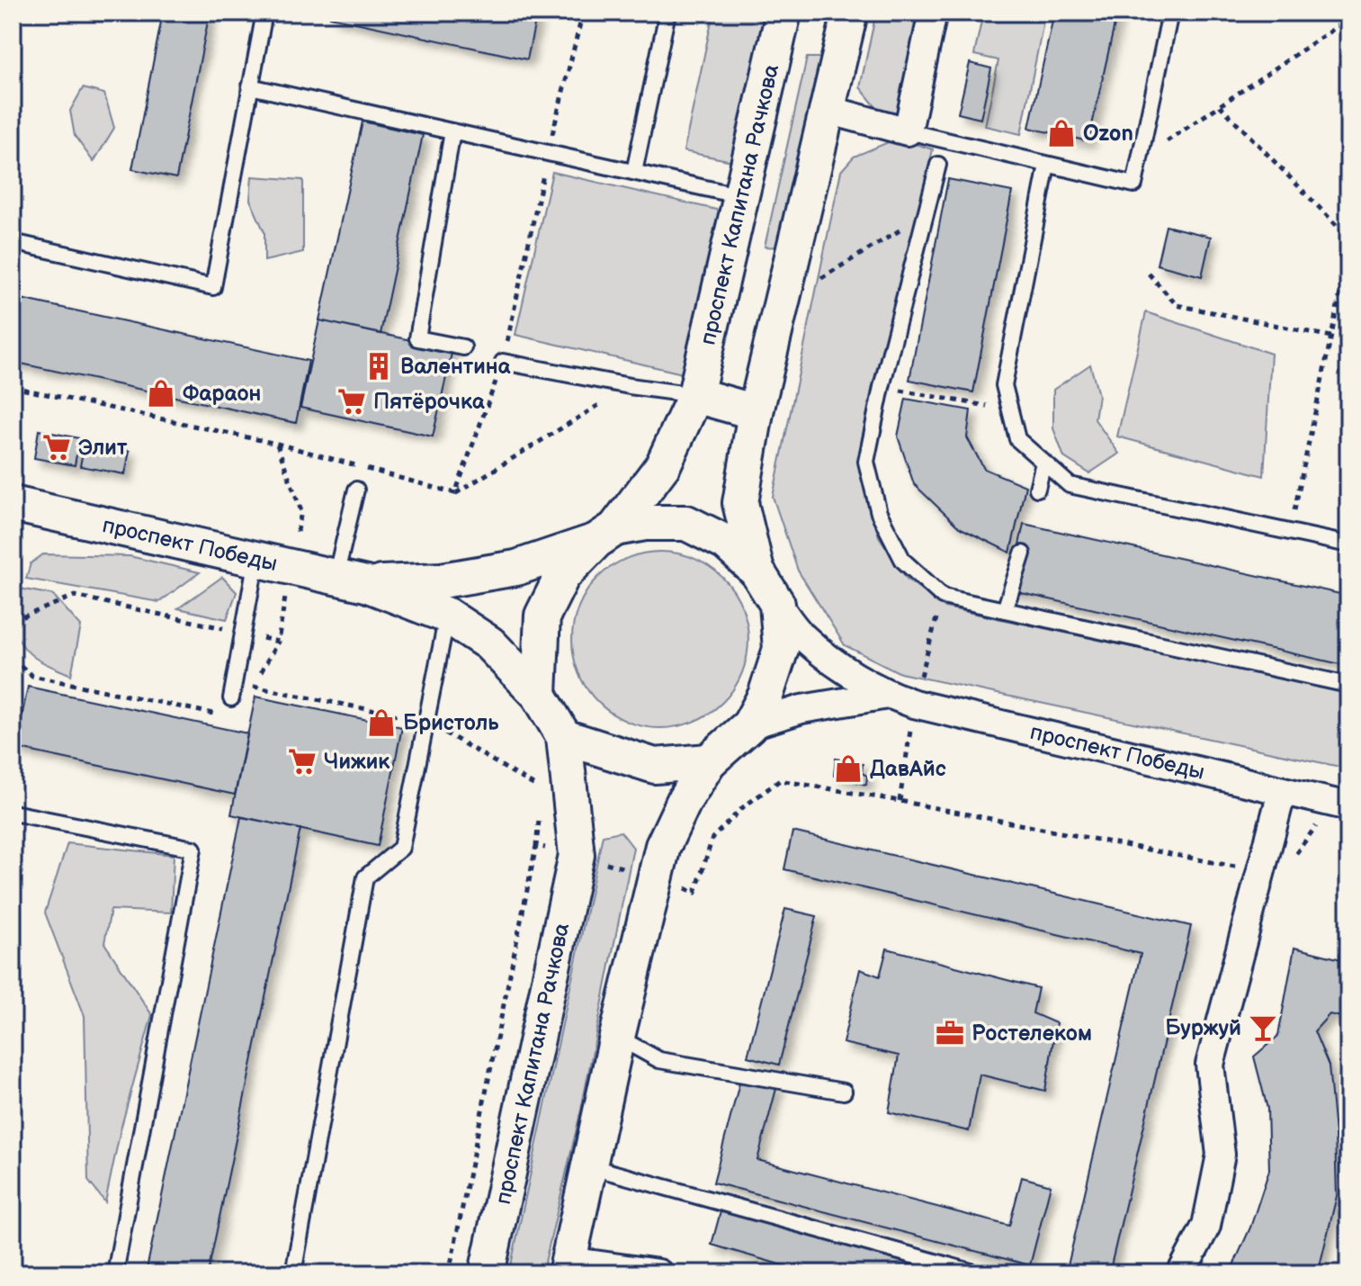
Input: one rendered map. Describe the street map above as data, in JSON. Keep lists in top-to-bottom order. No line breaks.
{"streets":{"street":["проспект Капитана Рачкова","проспект Победы"]},"crossings":[["проспект Капитана Рачкова","проспект Победы"]],"places":{"shop":["Ozon","Фараон","Бристоль","ДавАйс"],"building":["Валентина"],"supermarket":["Пятёрочка","Элит","Чижик"],"bar":["Буржуй"],"office":["Ростелеком"]}}
